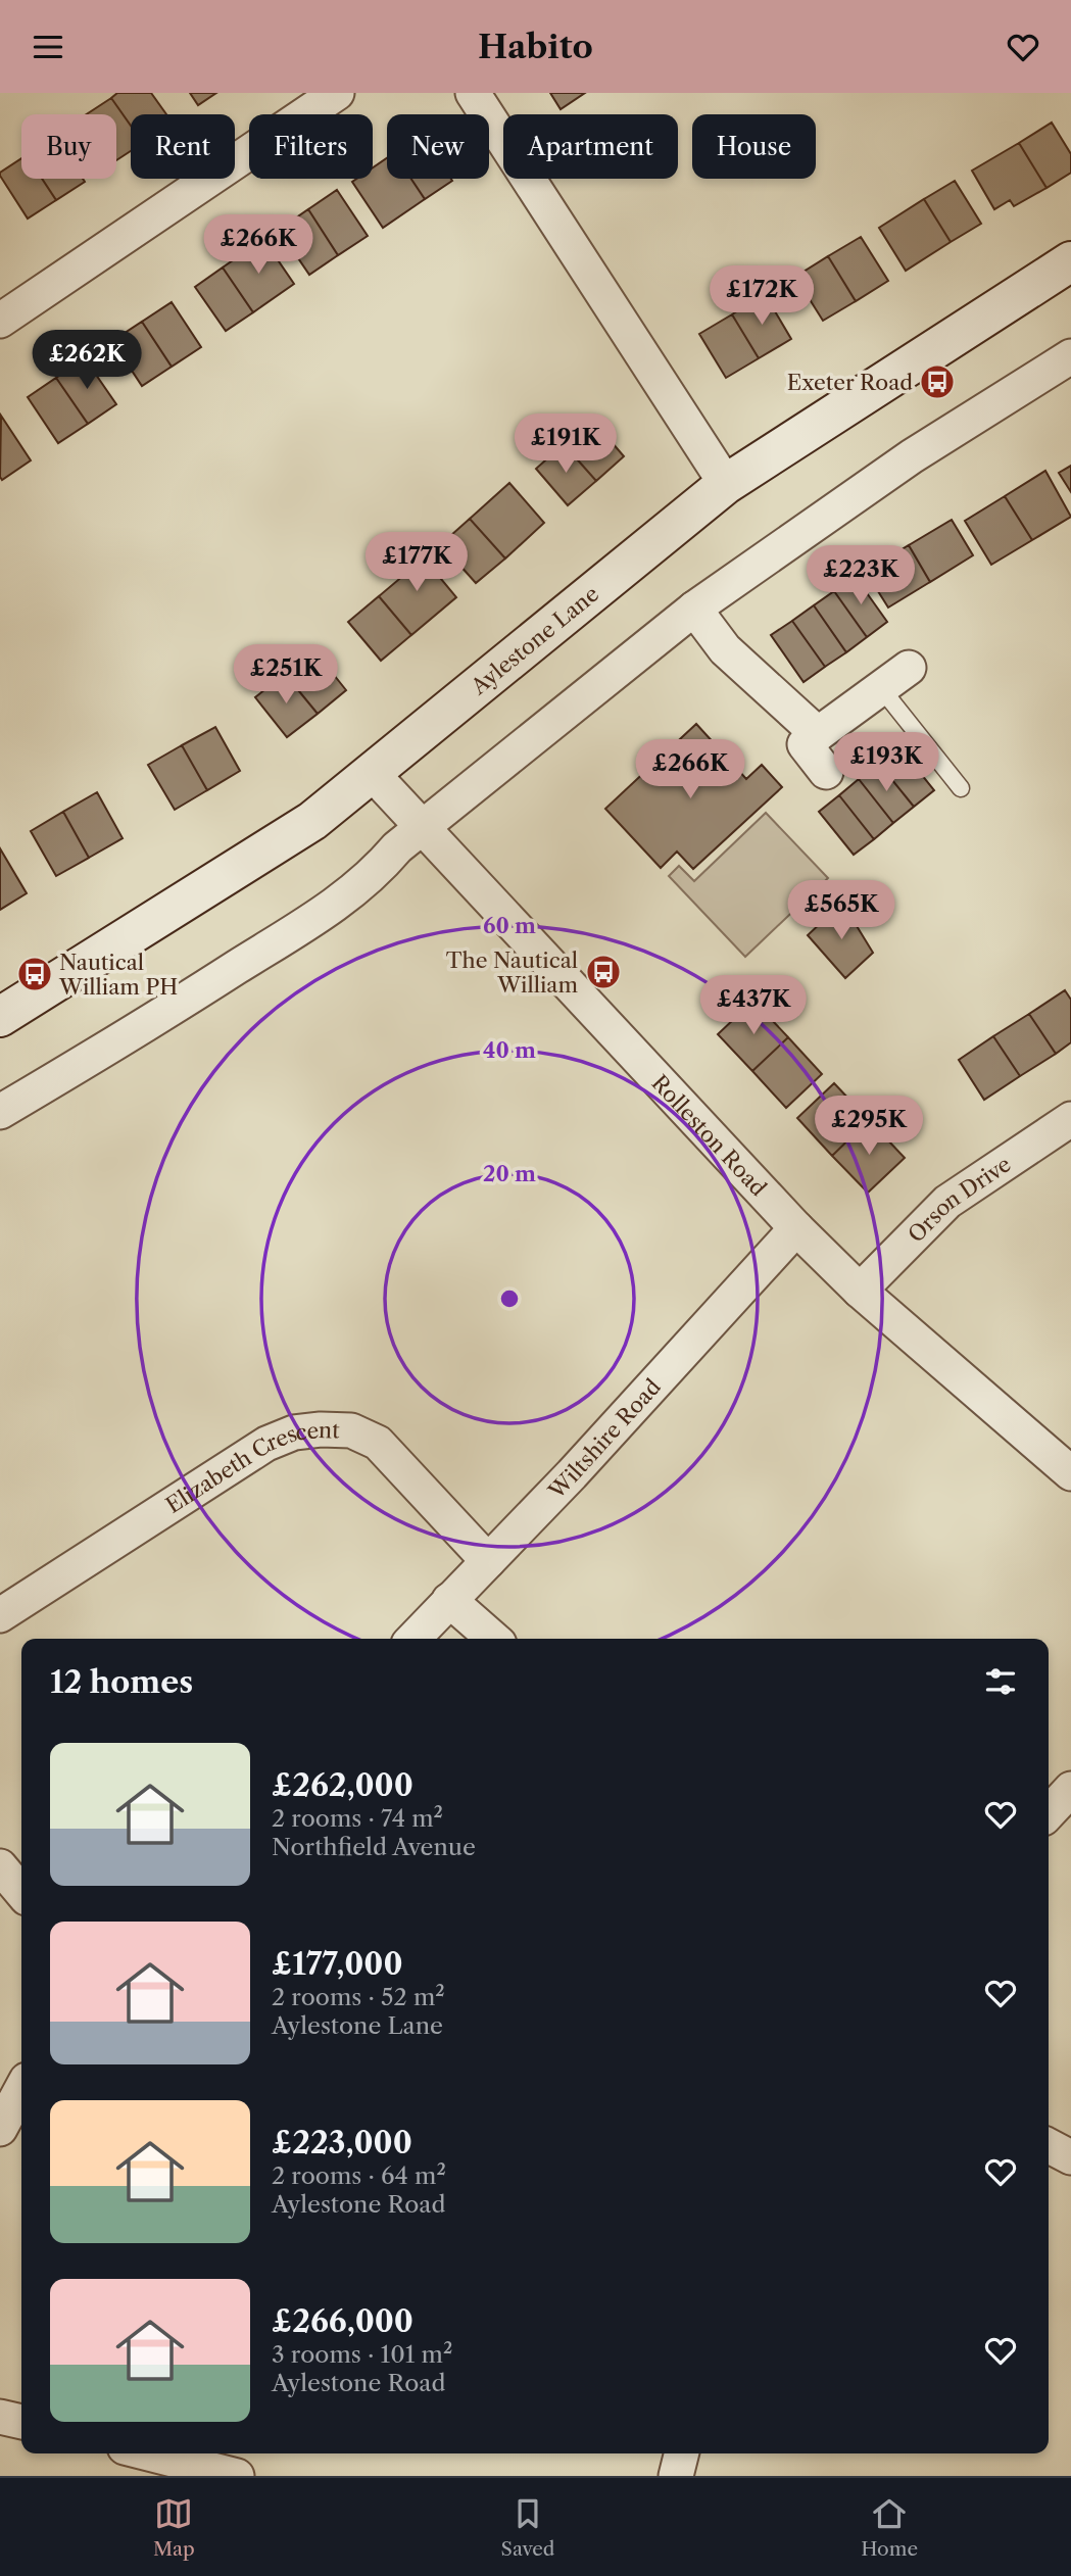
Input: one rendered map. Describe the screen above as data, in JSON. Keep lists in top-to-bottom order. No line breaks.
{"streets":{"main road":["Aylestone Lane"],"street":["Rolleston Road","Orson Drive","Wiltshire Road","Elizabeth Crescent"]},"crossings":[["Aylestone Lane","Rolleston Road"],["Rolleston Road","Orson Drive"],["Rolleston Road","Wiltshire Road"],["Wiltshire Road","Elizabeth Crescent"]],"places":{"bus stop":["Exeter Road","The Nautical William","Nautical William PH"]},"page":{"header":"Habito","chip":["Buy","Rent","Filters","New","Apartment","House"],"price":["£266K","£172K","£262K","£191K","£177K","£223K","£251K","£193K","£266K","£565K","£437K","£295K"],"heading":"12 homes","list":[{"name":"£262,000","note":"2 rooms · 74 m² · Northfield Avenue"},{"name":"£177,000","note":"2 rooms · 52 m² · Aylestone Lane"},{"name":"£223,000","note":"2 rooms · 64 m² · Aylestone Road"},{"name":"£266,000","note":"3 rooms · 101 m² · Aylestone Road"}],"tabs":["Map","Saved","Home"]},"rings":["60 m","40 m","20 m"]}
